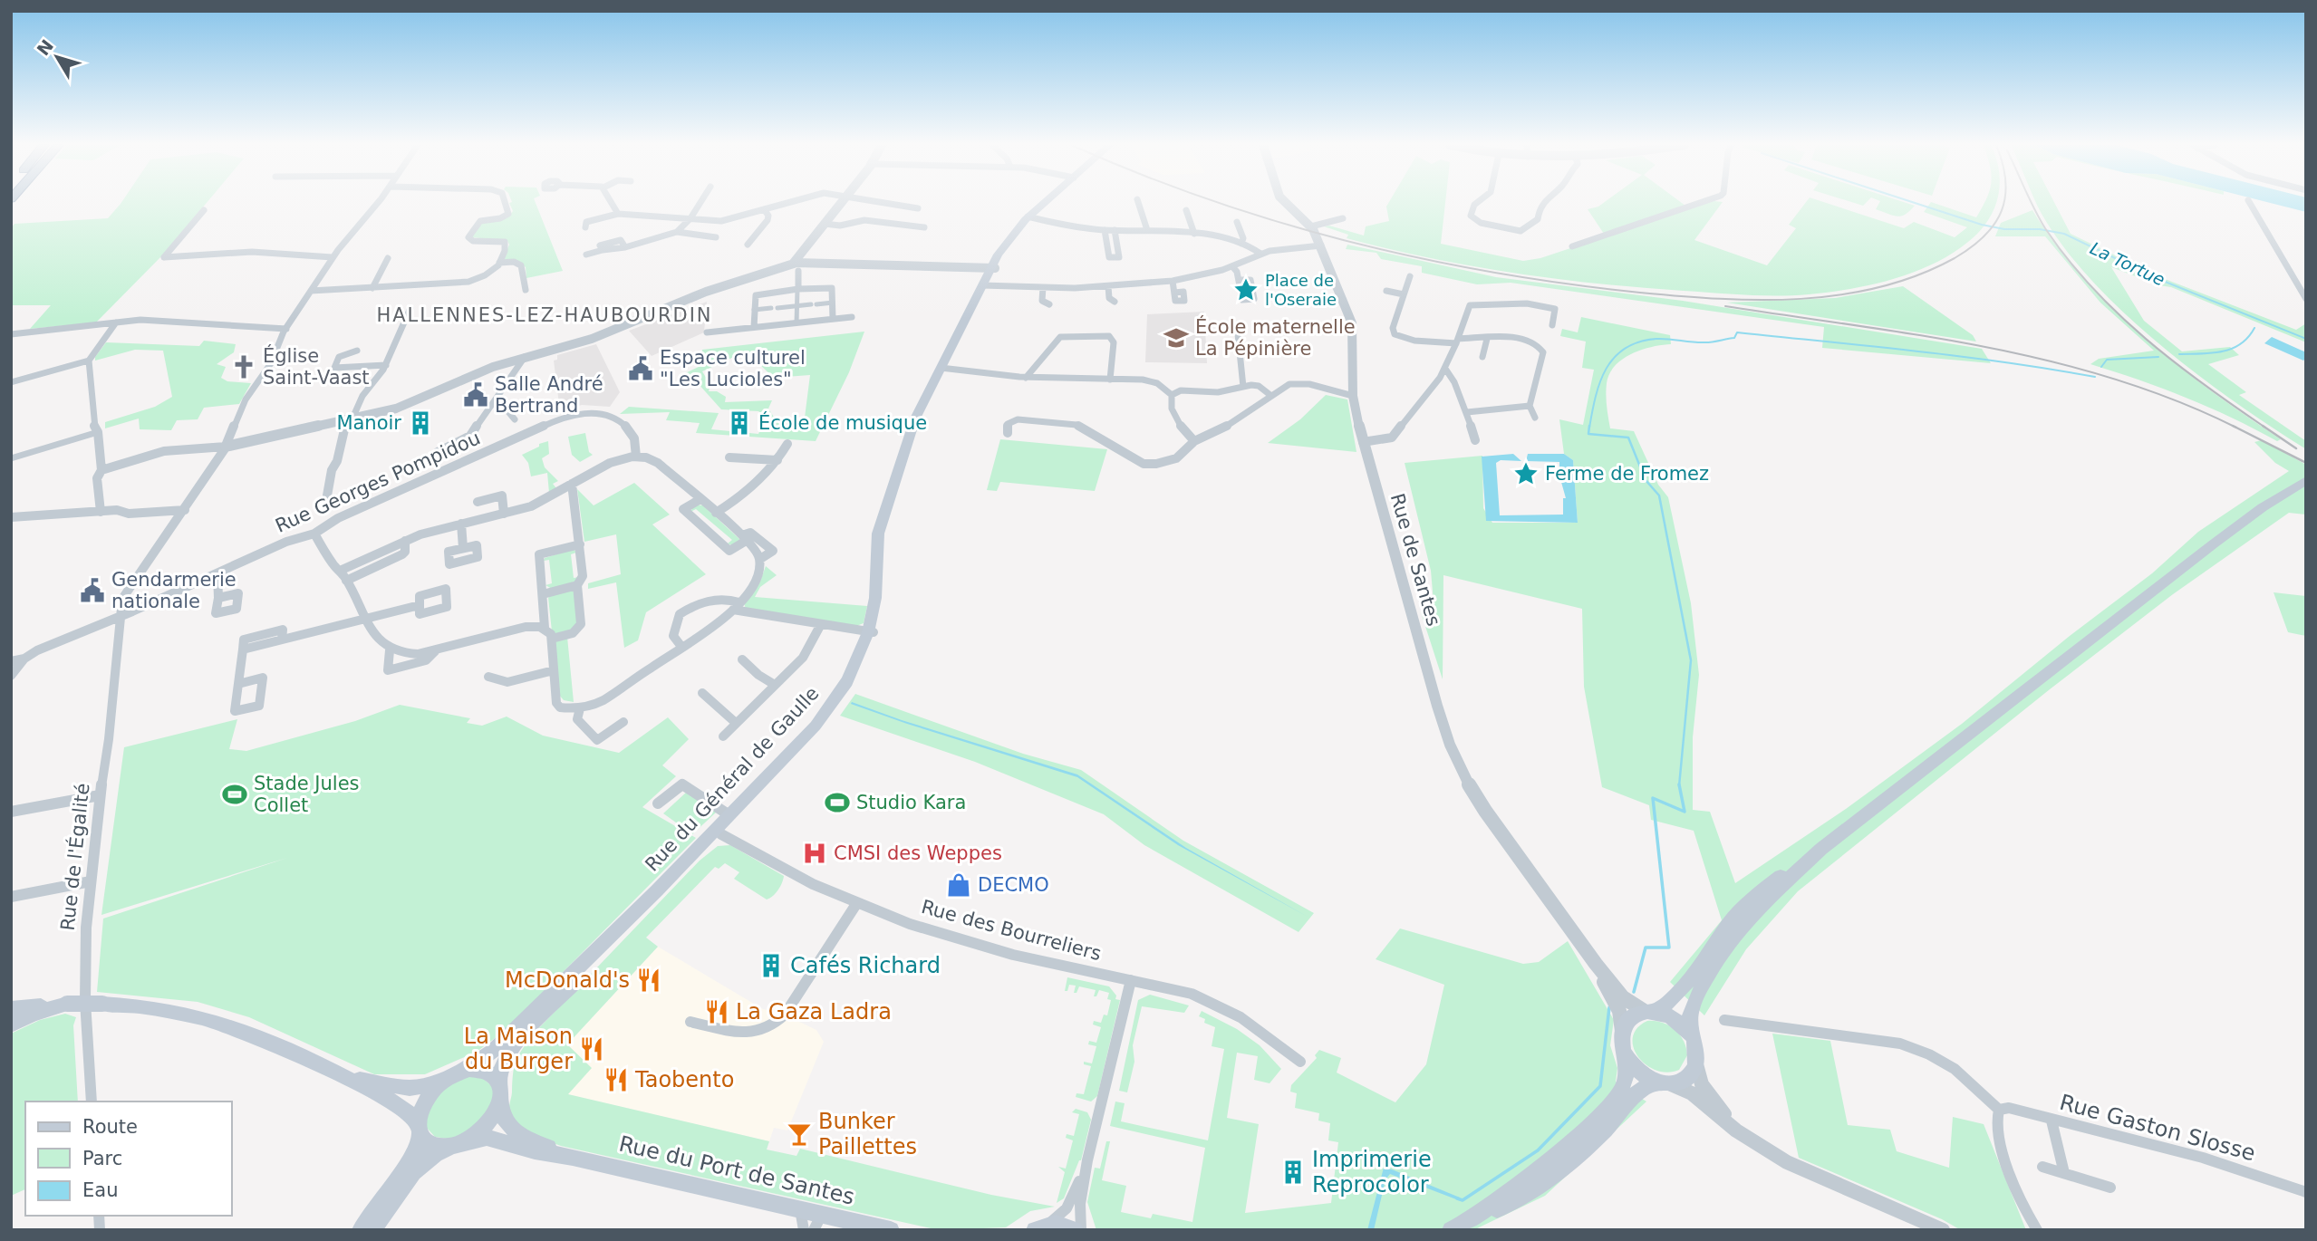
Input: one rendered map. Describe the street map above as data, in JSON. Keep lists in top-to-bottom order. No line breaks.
{"streets":{"main road":["Rue du Général de Gaulle","Rue du Port de Santes"],"street":["Rue Georges Pompidou","Rue de Santes","Rue de l'Égalité","Rue des Bourreliers","Rue Gaston Slosse"]},"crossings":[["Rue Georges Pompidou","Rue de l'Égalité"],["Rue du Général de Gaulle","Rue des Bourreliers"],["Rue du Général de Gaulle","Rue du Port de Santes"]],"districts":["HALLENNES-LEZ-HAUBOURDIN"],"water":["La Tortue"],"places":{"place":["Place de l'Oseraie","Ferme de Fromez"],"school or university":["École maternelle La Pépinière"],"church":["Église Saint-Vaast"],"public building":["Espace culturel \"Les Lucioles\"","Salle André Bertrand","Gendarmerie nationale"],"building":["Manoir","École de musique","Cafés Richard","Imprimerie Reprocolor"],"sports":["Stade Jules Collet","Studio Kara"],"hospital":["CMSI des Weppes"],"shop":["DECMO"],"restaurant":["McDonald's","La Gaza Ladra","La Maison du Burger","Taobento"],"bar":["Bunker Paillettes"]},"legend":["Route","Parc","Eau"],"north":"top left"}
